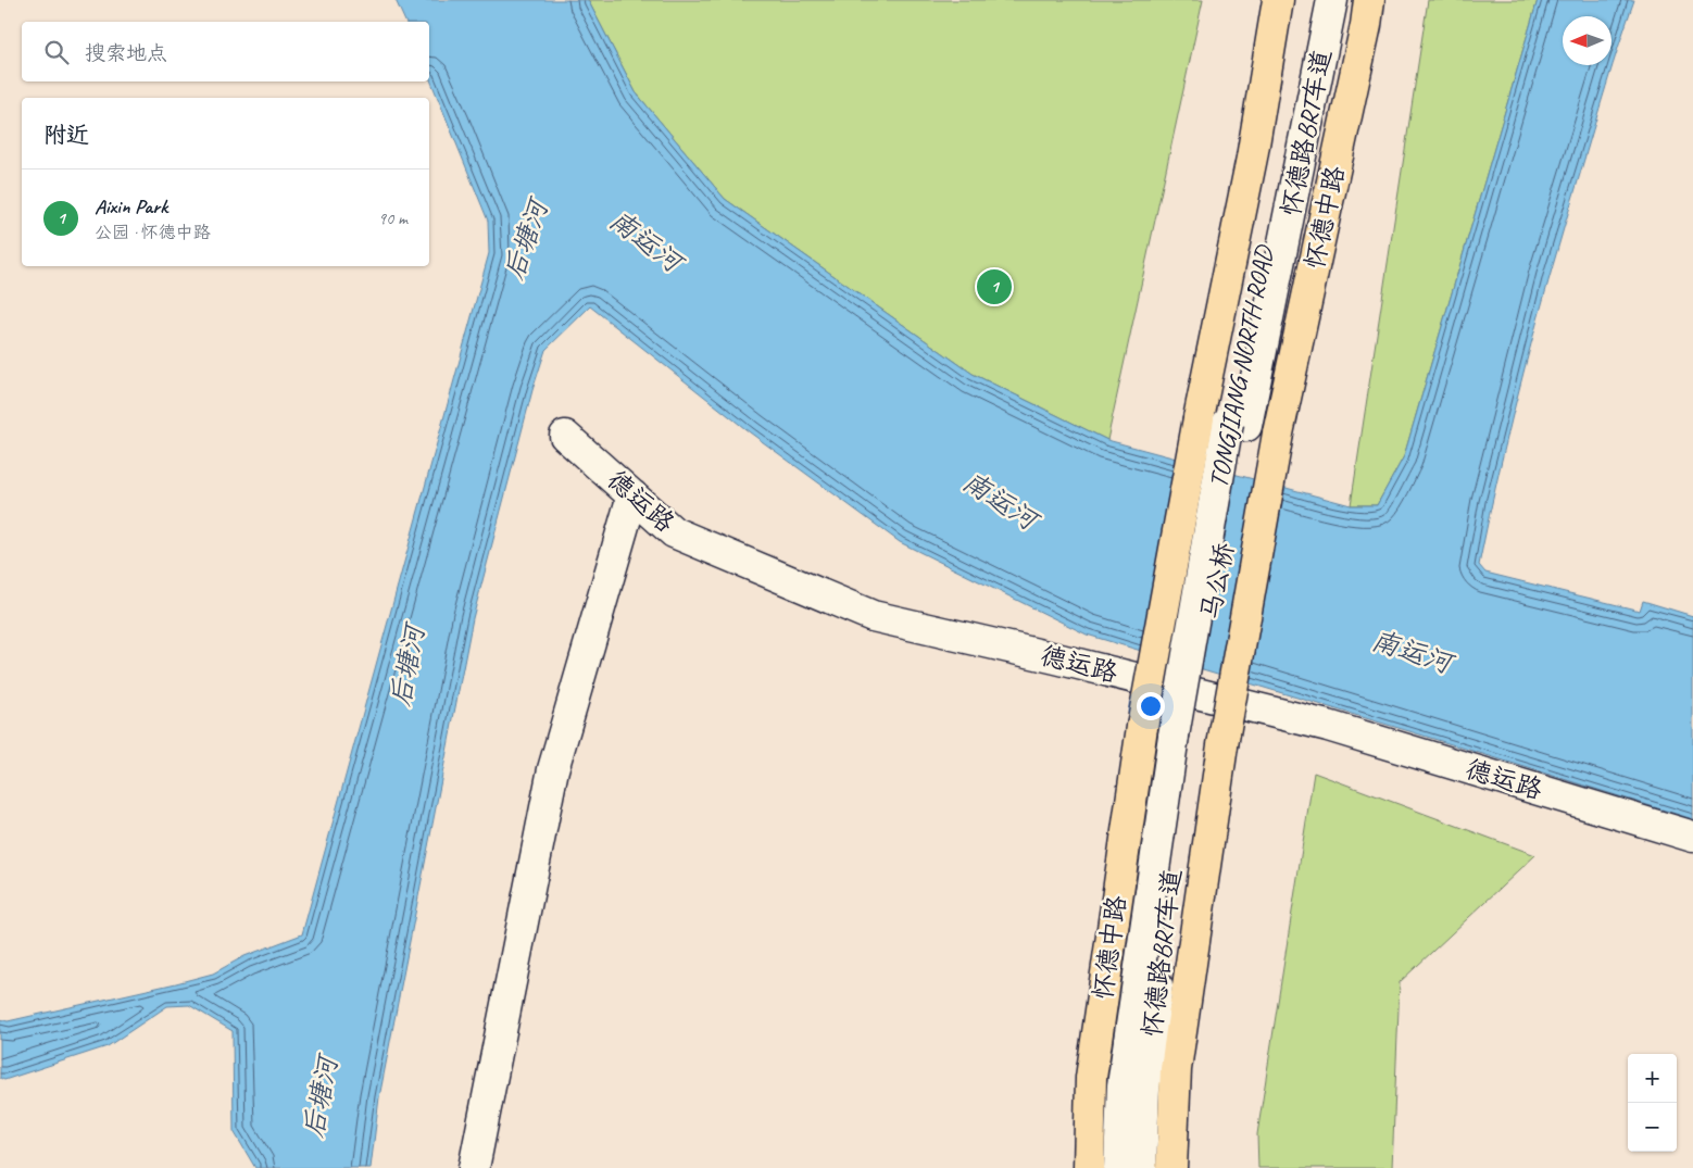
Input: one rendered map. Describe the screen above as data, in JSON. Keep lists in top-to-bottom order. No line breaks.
{"streets":{"main road":["怀德中路","马公桥"],"street":["怀德路BRT车道","TONGJIANG NORTH ROAD","德运路"]},"crossings":[["怀德路BRT车道","TONGJIANG NORTH ROAD"],["怀德中路","马公桥"]],"water":["后塘河","南运河"],"north":"left","page":{"search":"搜索地点","heading":"附近","list":[{"mark":"1","name":"Aixin Park","note":"公园 · 怀德中路","value":"90 m"}],"pins":"1","map_buttons":["+","−"]}}
